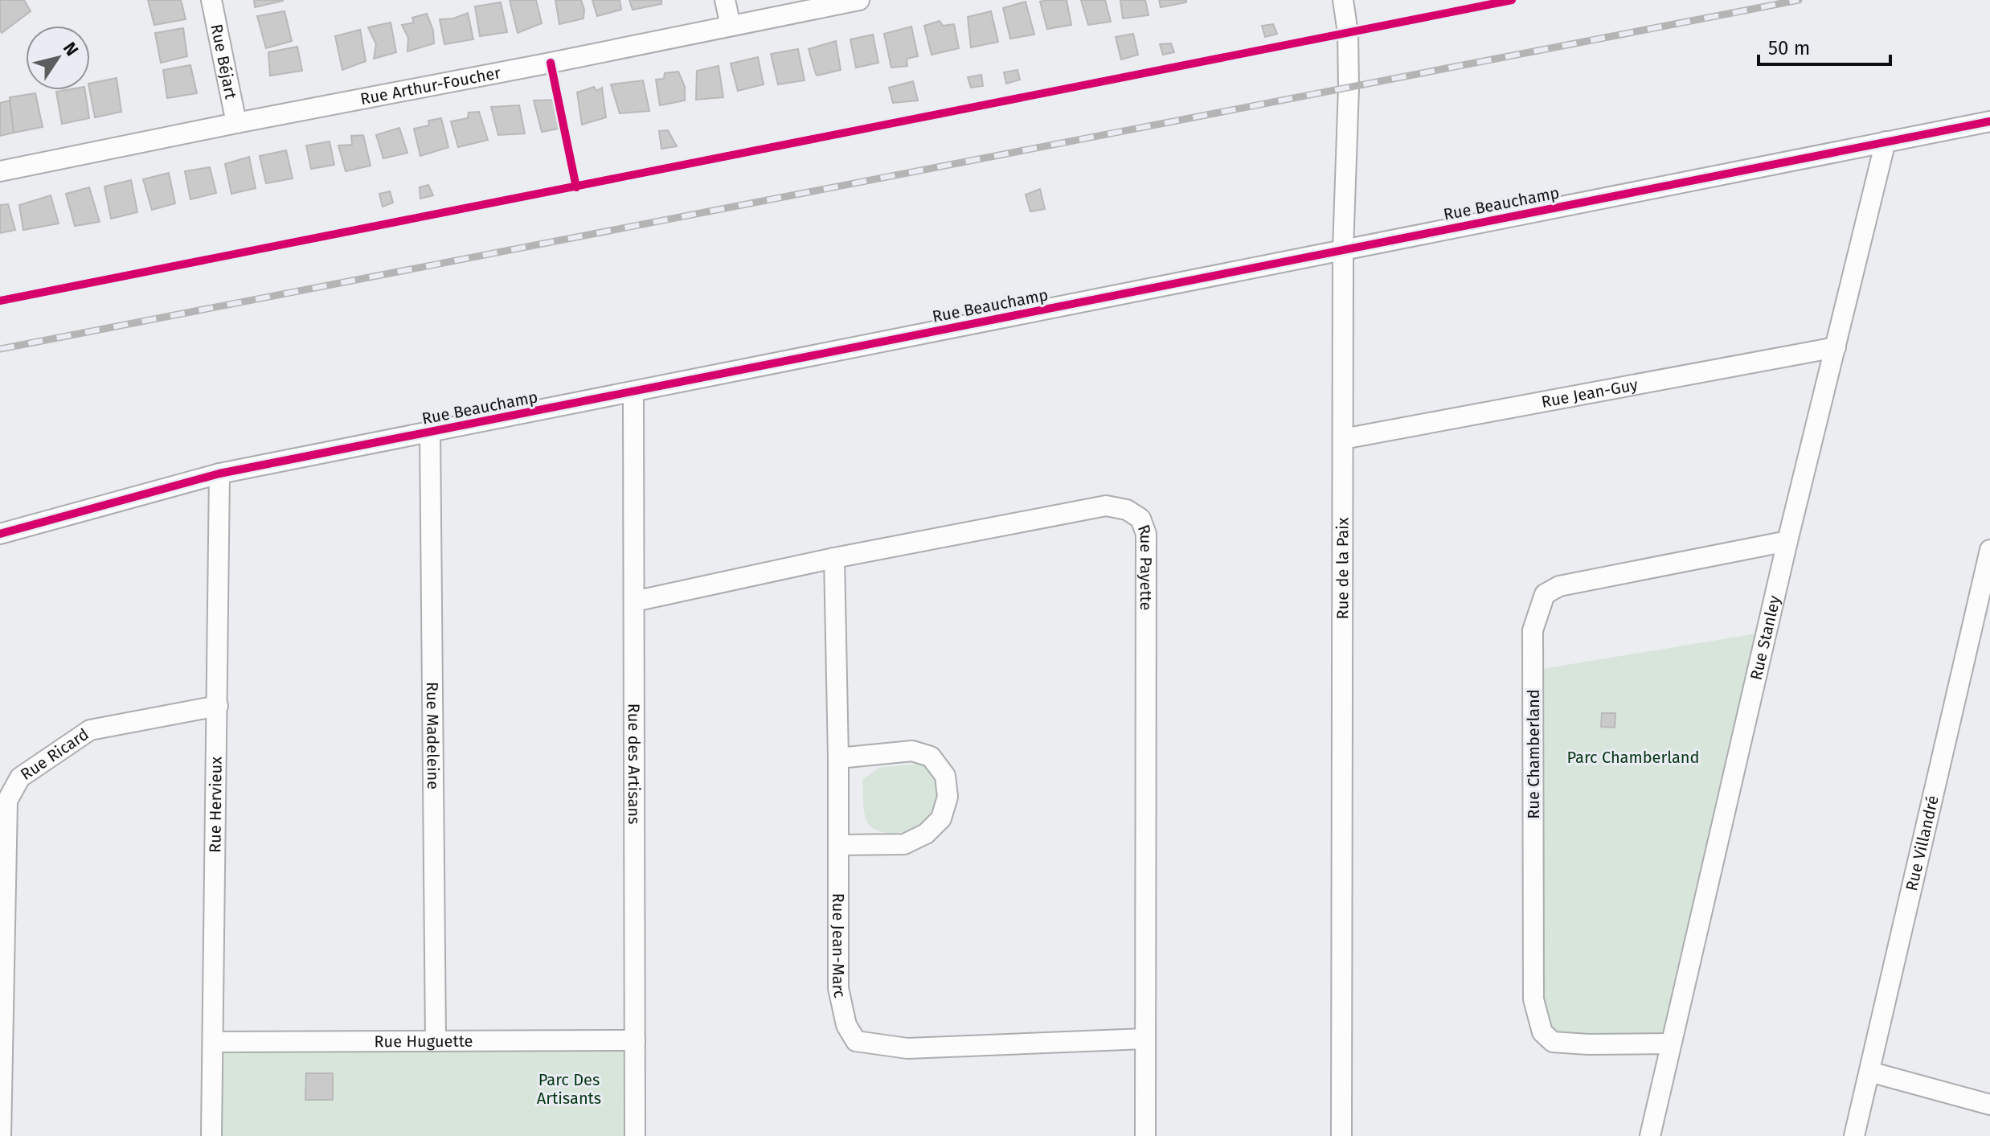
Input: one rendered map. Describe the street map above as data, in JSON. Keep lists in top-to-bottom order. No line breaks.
{"streets":{"street":["Rue Béjart","Rue Arthur-Foucher","Rue Beauchamp","Rue Jean-Guy","Rue Payette","Rue de la Paix","Rue Stanley","Rue Madeleine","Rue Chamberland","Rue Ricard","Rue des Artisans","Rue Hervieux","Rue Villandré","Rue Jean-Marc","Rue Huguette"]},"crossings":[["Rue Béjart","Rue Arthur-Foucher"],["Rue Beauchamp","Rue de la Paix"],["Rue Beauchamp","Rue Stanley"],["Rue Beauchamp","Rue Madeleine"],["Rue Beauchamp","Rue des Artisans"],["Rue Beauchamp","Rue Hervieux"],["Rue Jean-Guy","Rue de la Paix"],["Rue Jean-Guy","Rue Stanley"],["Rue Payette","Rue des Artisans"],["Rue Payette","Rue Jean-Marc"],["Rue Stanley","Rue Chamberland"],["Rue Madeleine","Rue Huguette"],["Rue Ricard","Rue Hervieux"],["Rue des Artisans","Rue Huguette"],["Rue Hervieux","Rue Huguette"]],"parks":["Parc Chamberland","Parc Des Artisants"],"scale_bar":"50 m","north":"top right"}
